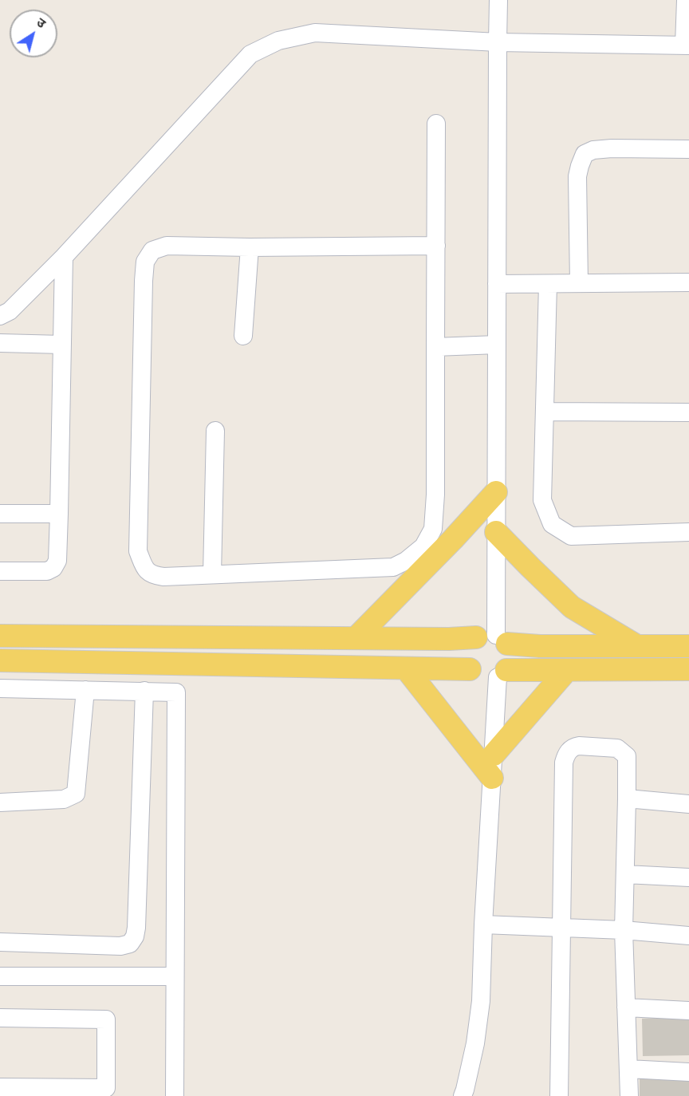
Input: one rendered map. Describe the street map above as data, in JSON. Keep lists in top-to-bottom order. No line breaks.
{"north":"top right"}
